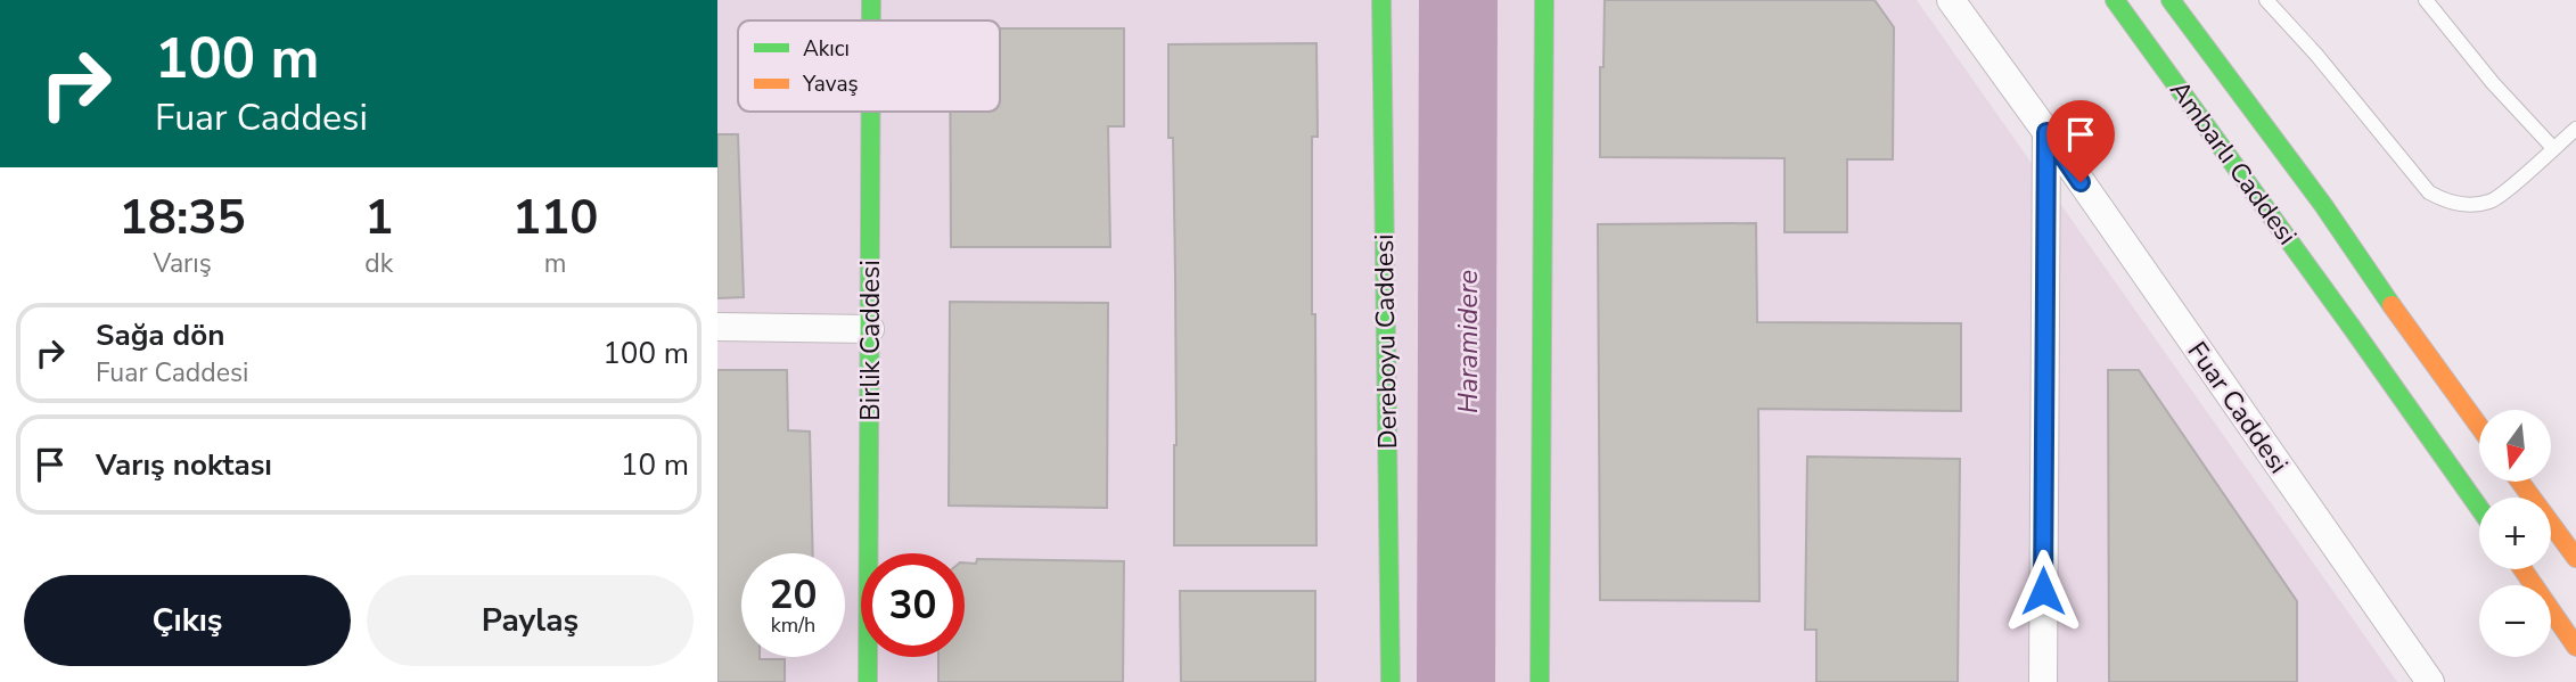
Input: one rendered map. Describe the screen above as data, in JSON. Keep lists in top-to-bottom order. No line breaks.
{"streets":{"main road":["Ambarlı Caddesi","Birlik Caddesi","Dereboyu Caddesi"],"street":["Fuar Caddesi"]},"water":["Haramidere"],"legend":["Akıcı","Yavaş"],"north":"bottom","page":{"turn":["100 m","Fuar Caddesi"],"eta":["18:35","Varış","1","dk","110","m"],"list":[{"name":"Sağa dön","note":"Fuar Caddesi","value":"100 m"},{"name":"Varış noktası","value":"10 m"}],"map_buttons":["+","−"],"speed":"20 km/h","limit":"30","buttons":["Çıkış","Paylaş"]}}
